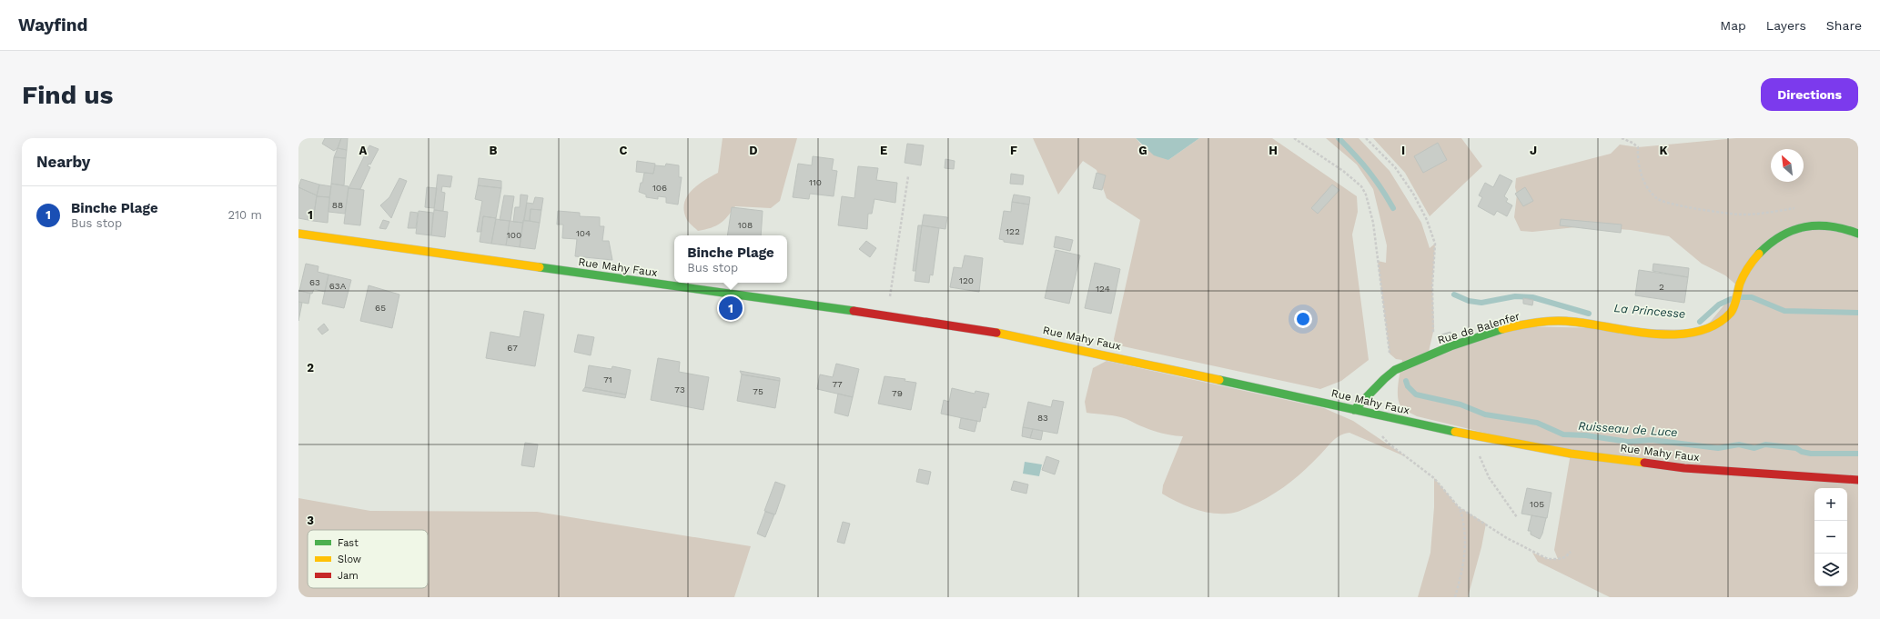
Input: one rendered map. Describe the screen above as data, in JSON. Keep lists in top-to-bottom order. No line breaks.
{"streets":{"street":["Rue Mahy Faux","Rue de Balenfer"]},"crossings":[["Rue Mahy Faux","Rue de Balenfer"]],"water":["La Princesse","Ruisseau de Luce"],"house_numbers":["110","106","88","108","122","104","100","120","63","63A","2","124","65","67","71","77","73","75","79","83","105"],"legend":["Fast","Slow","Jam"],"north":"top left","page":{"header":"Wayfind","nav":["Map","Layers","Share"],"buttons":"Directions","title":"Find us","heading":"Nearby","list":[{"mark":"1","name":"Binche Plage","note":"Bus stop","value":"210 m"}],"popup":["Binche Plage","Bus stop"],"pins":"1","map_buttons":["+","−"]},"grid":{"columns":["A","B","C","D","E","F","G","H","I","J","K"],"rows":["1","2","3"]}}
